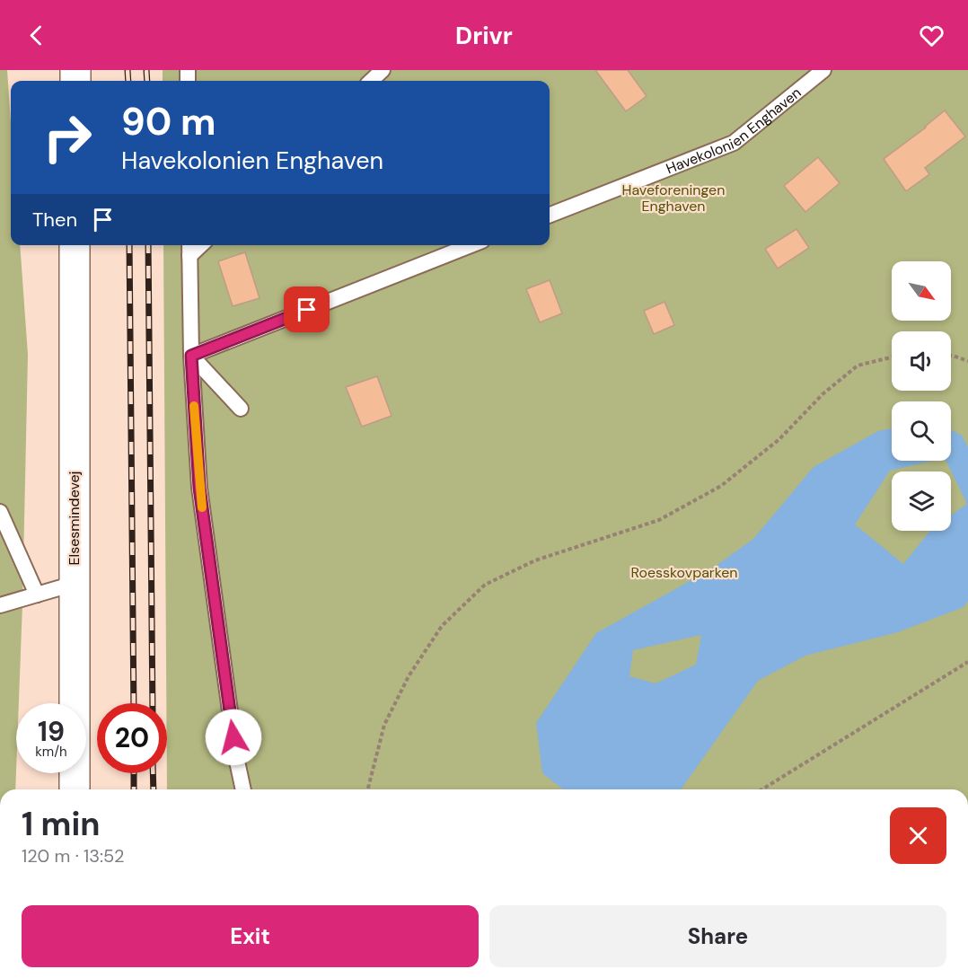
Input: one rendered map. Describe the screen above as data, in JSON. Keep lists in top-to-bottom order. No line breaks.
{"streets":{"street":["Elsesmindevej"],"lane":["Havekolonien Enghaven"]},"parks":["Haveforeningen Enghaven","Roesskovparken"],"north":"bottom right","page":{"header":"Drivr","turn":["90 m","Havekolonien Enghaven"],"then":"Then","speed":"19 km/h","limit":"20","heading":["1 min","120 m · 13:52"],"buttons":["Exit","Share"]}}
